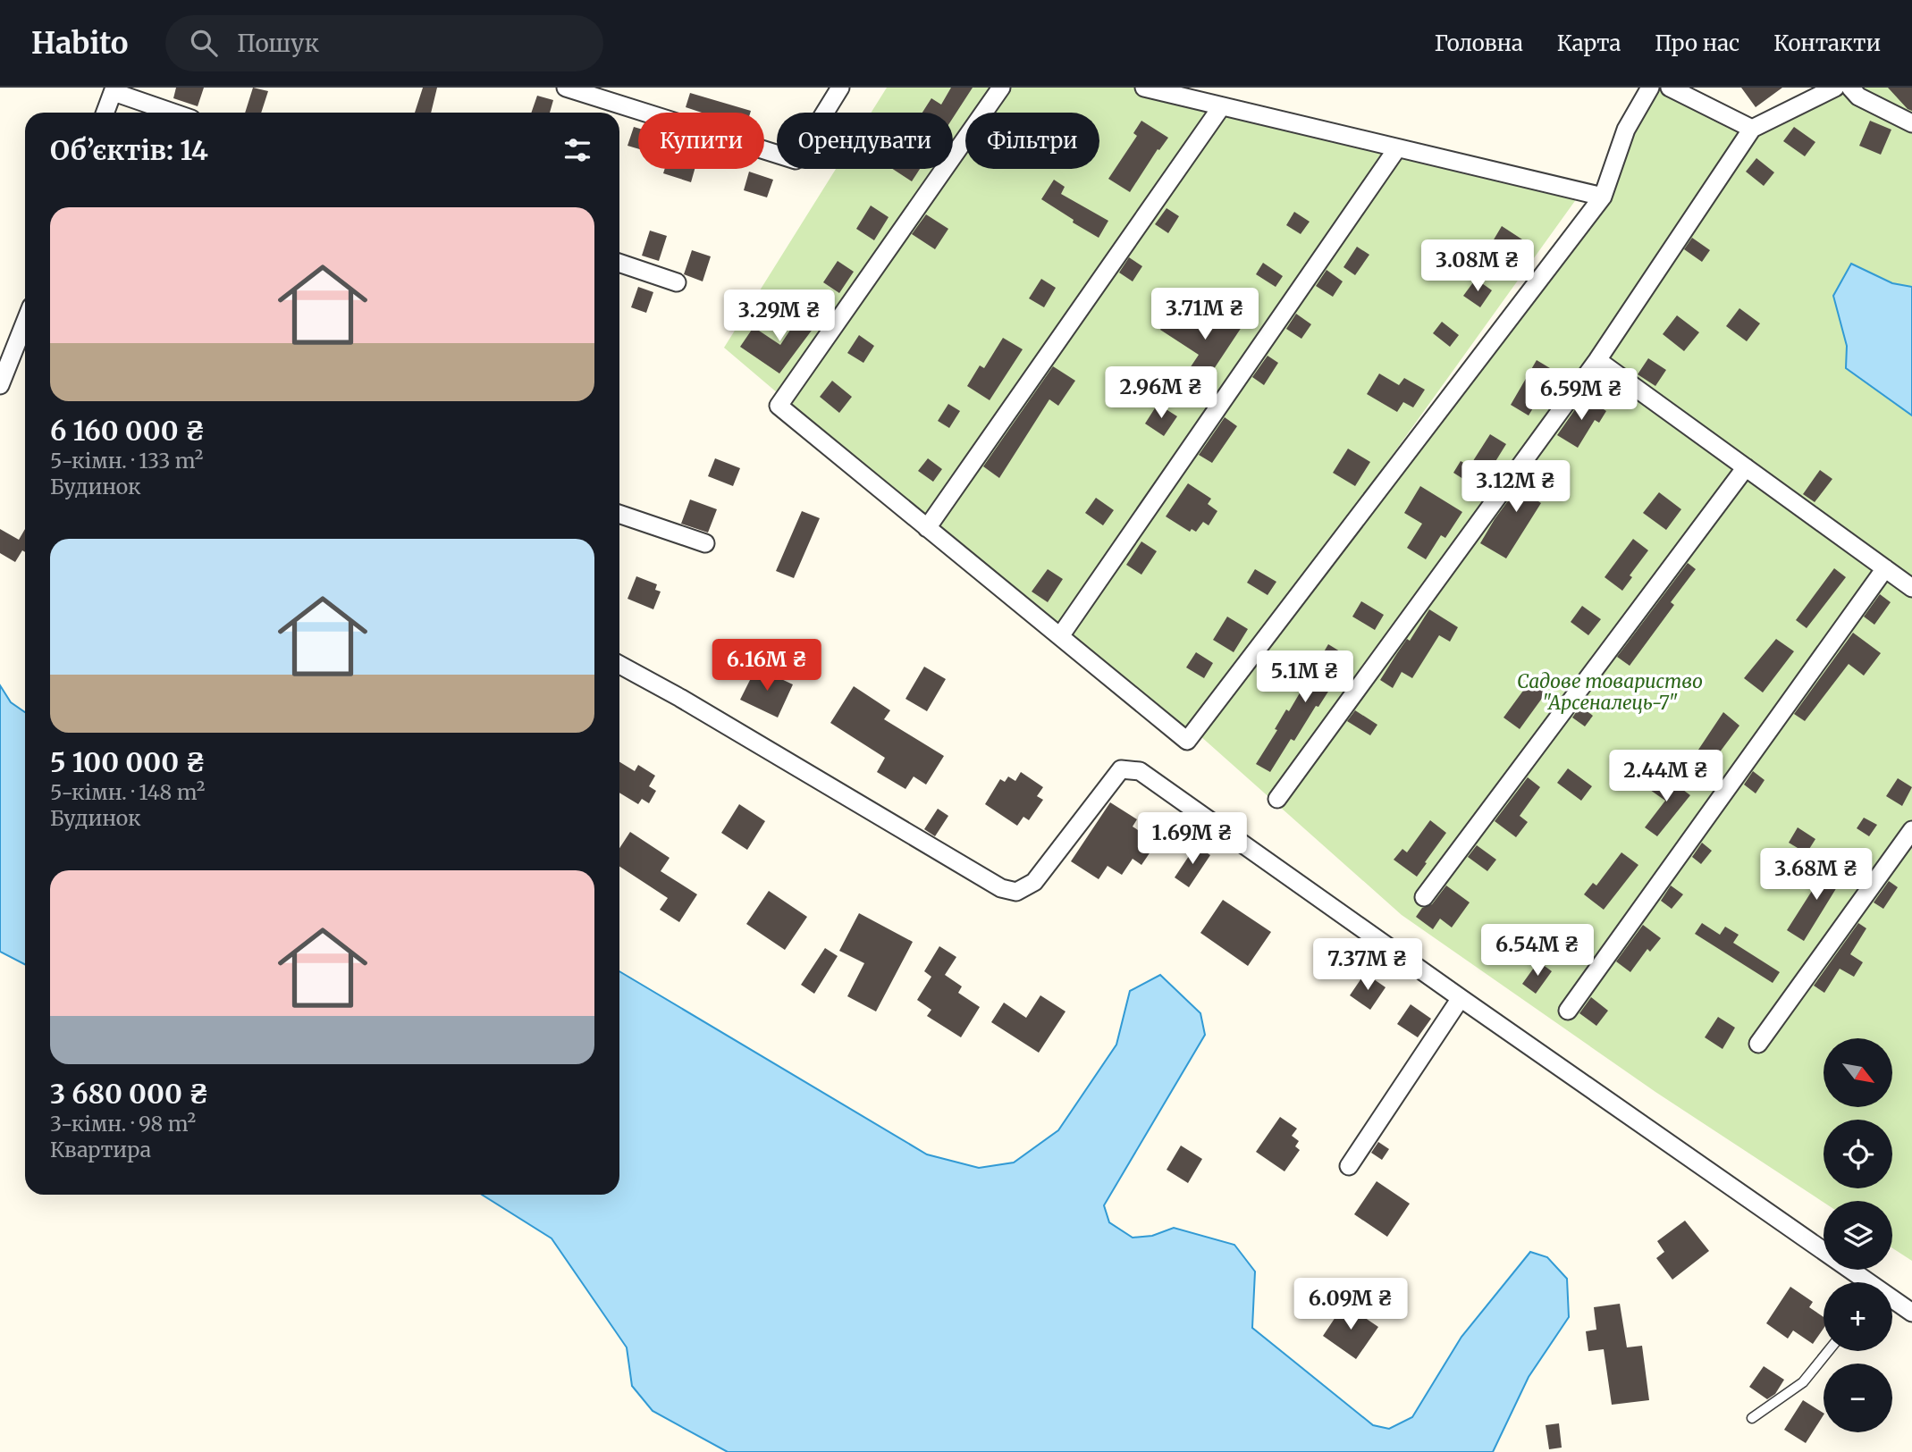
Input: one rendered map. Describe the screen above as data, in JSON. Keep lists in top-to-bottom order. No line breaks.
{"parks":["Садове товариство \"Арсеналець-7\""],"north":"bottom right","page":{"header":"Habito","search":"Пошук","nav":["Головна","Карта","Про нас","Контакти"],"chip":["Купити","Орендувати","Фільтри"],"heading":"Об’єктів: 14","list":[{"name":"6 160 000 ₴","note":"5-кімн. · 133 m² · Будинок"},{"name":"5 100 000 ₴","note":"5-кімн. · 148 m² · Будинок"},{"name":"3 680 000 ₴","note":"3-кімн. · 98 m² · Квартира"}],"price":["3.08M ₴","3.71M ₴","3.29M ₴","2.96M ₴","6.59M ₴","3.12M ₴","6.16M ₴","5.1M ₴","2.44M ₴","1.69M ₴","3.68M ₴","6.54M ₴","7.37M ₴","6.09M ₴"],"map_buttons":["+","−"]}}
